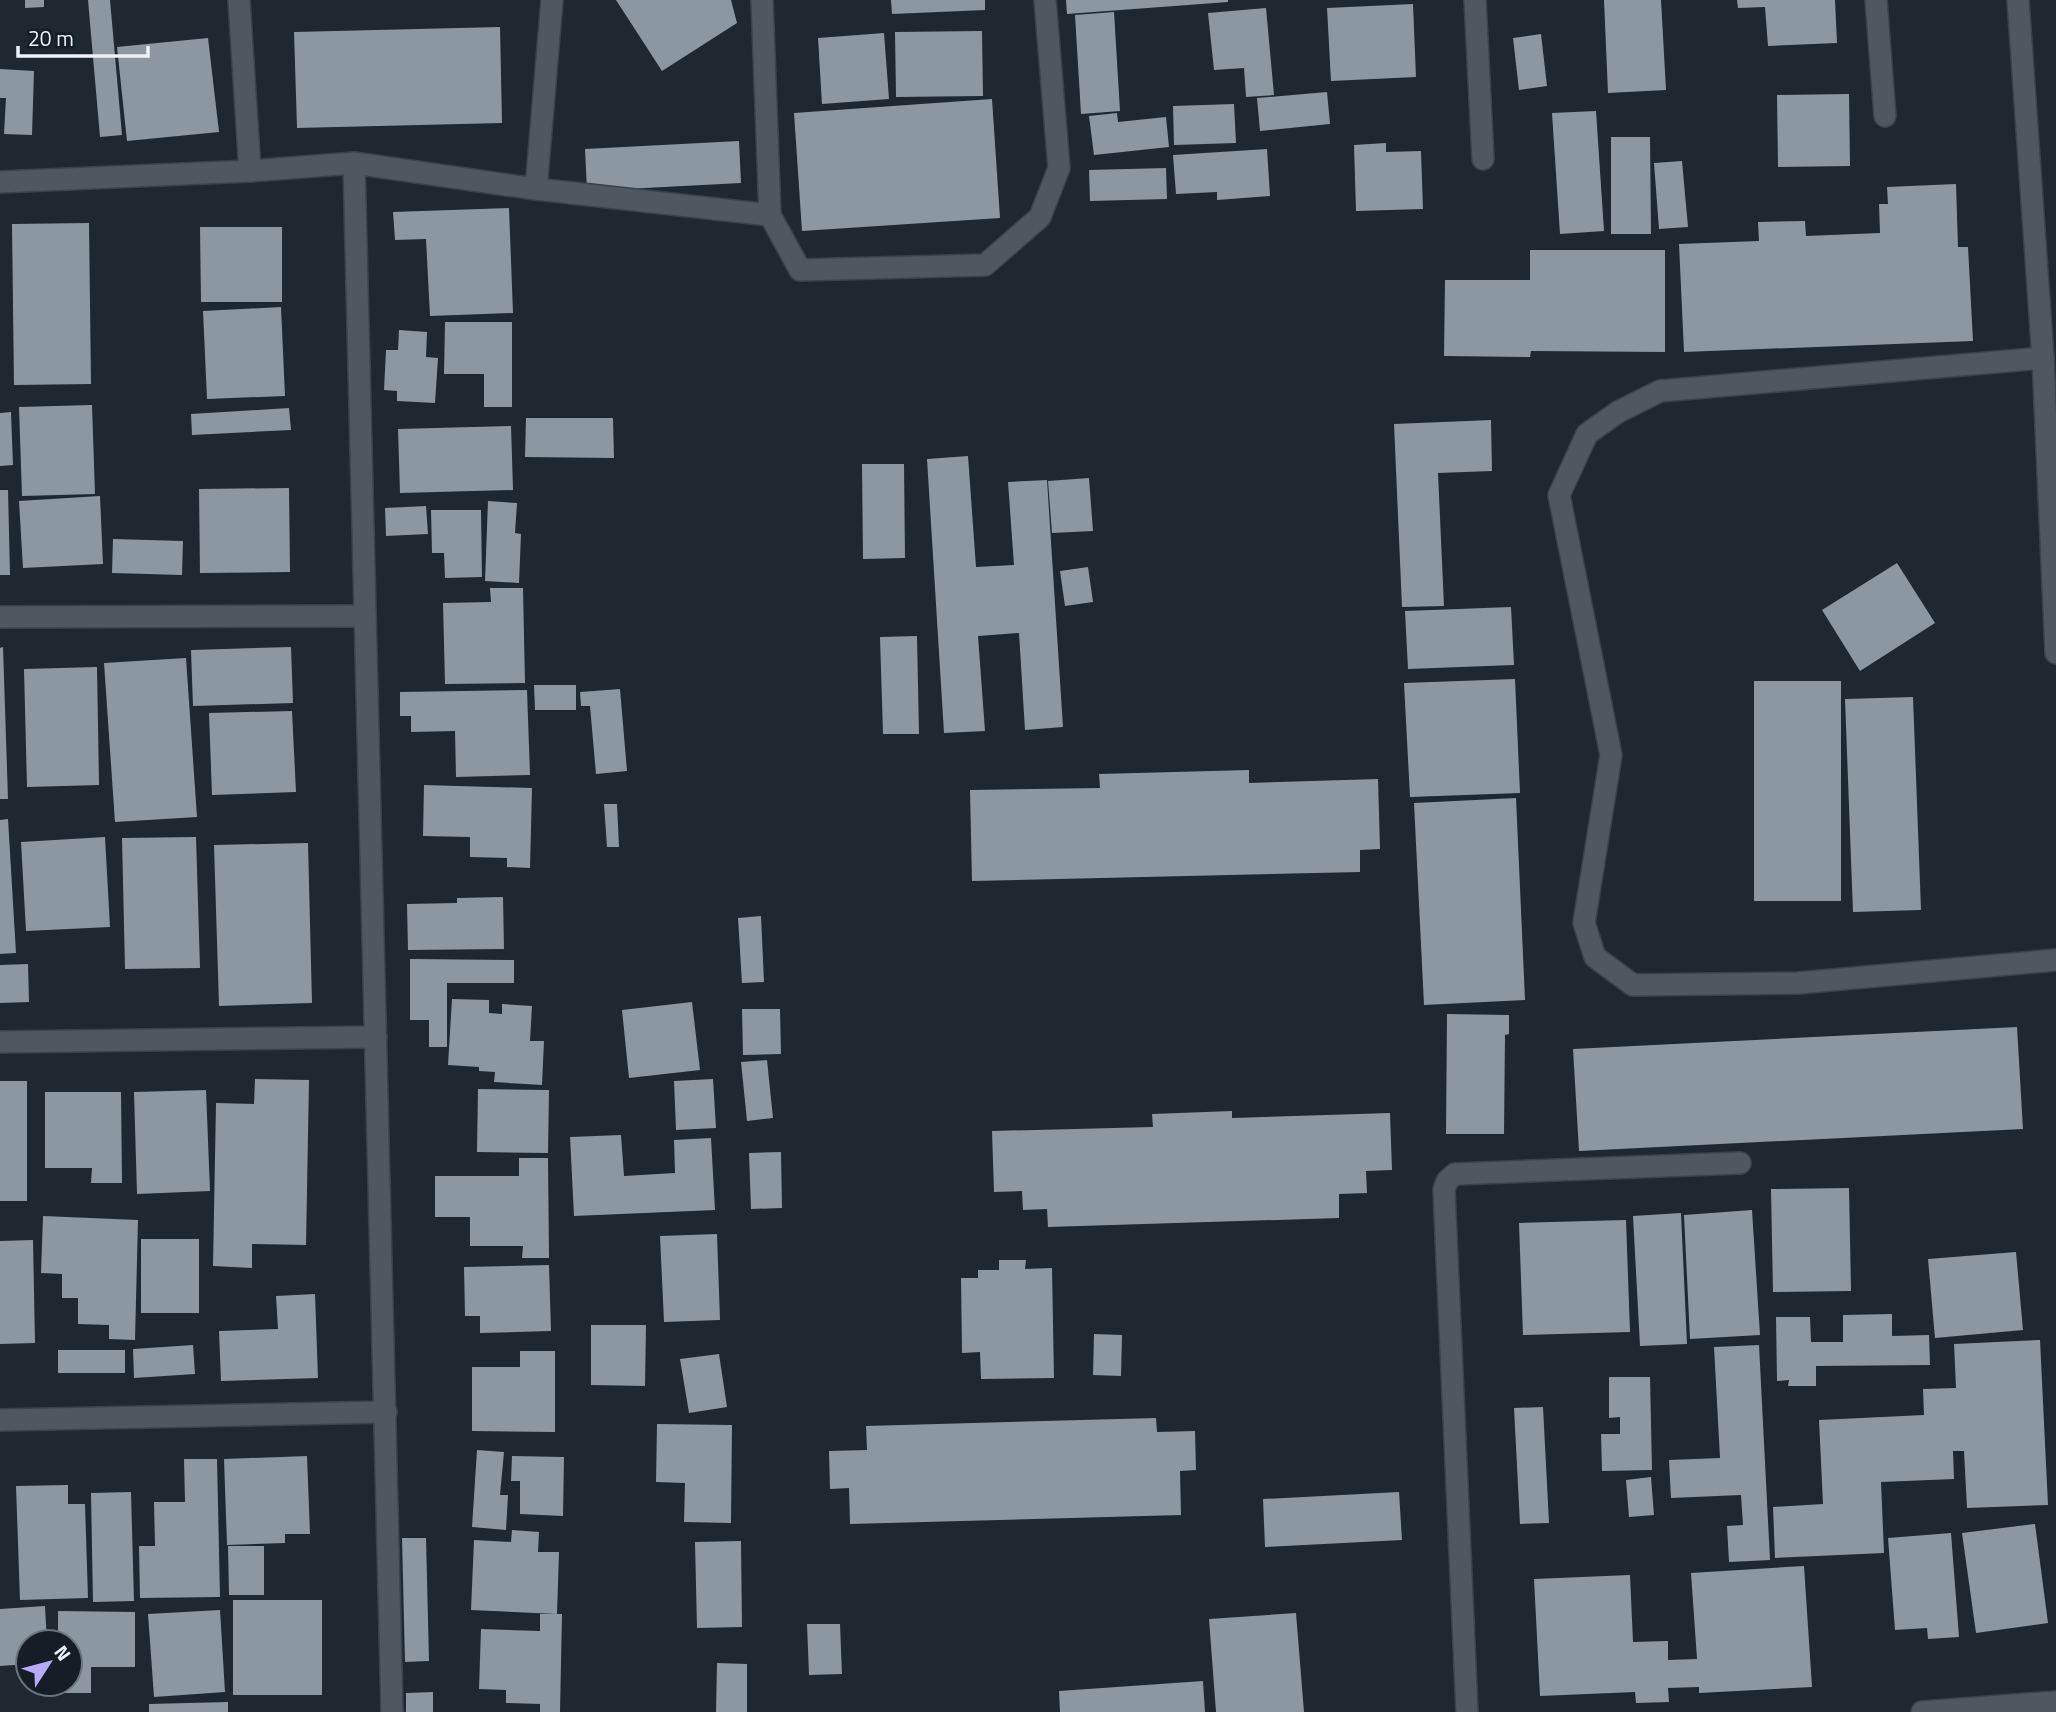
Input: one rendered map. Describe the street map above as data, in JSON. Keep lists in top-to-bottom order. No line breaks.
{"scale_bar":"20 m","north":"top right"}
